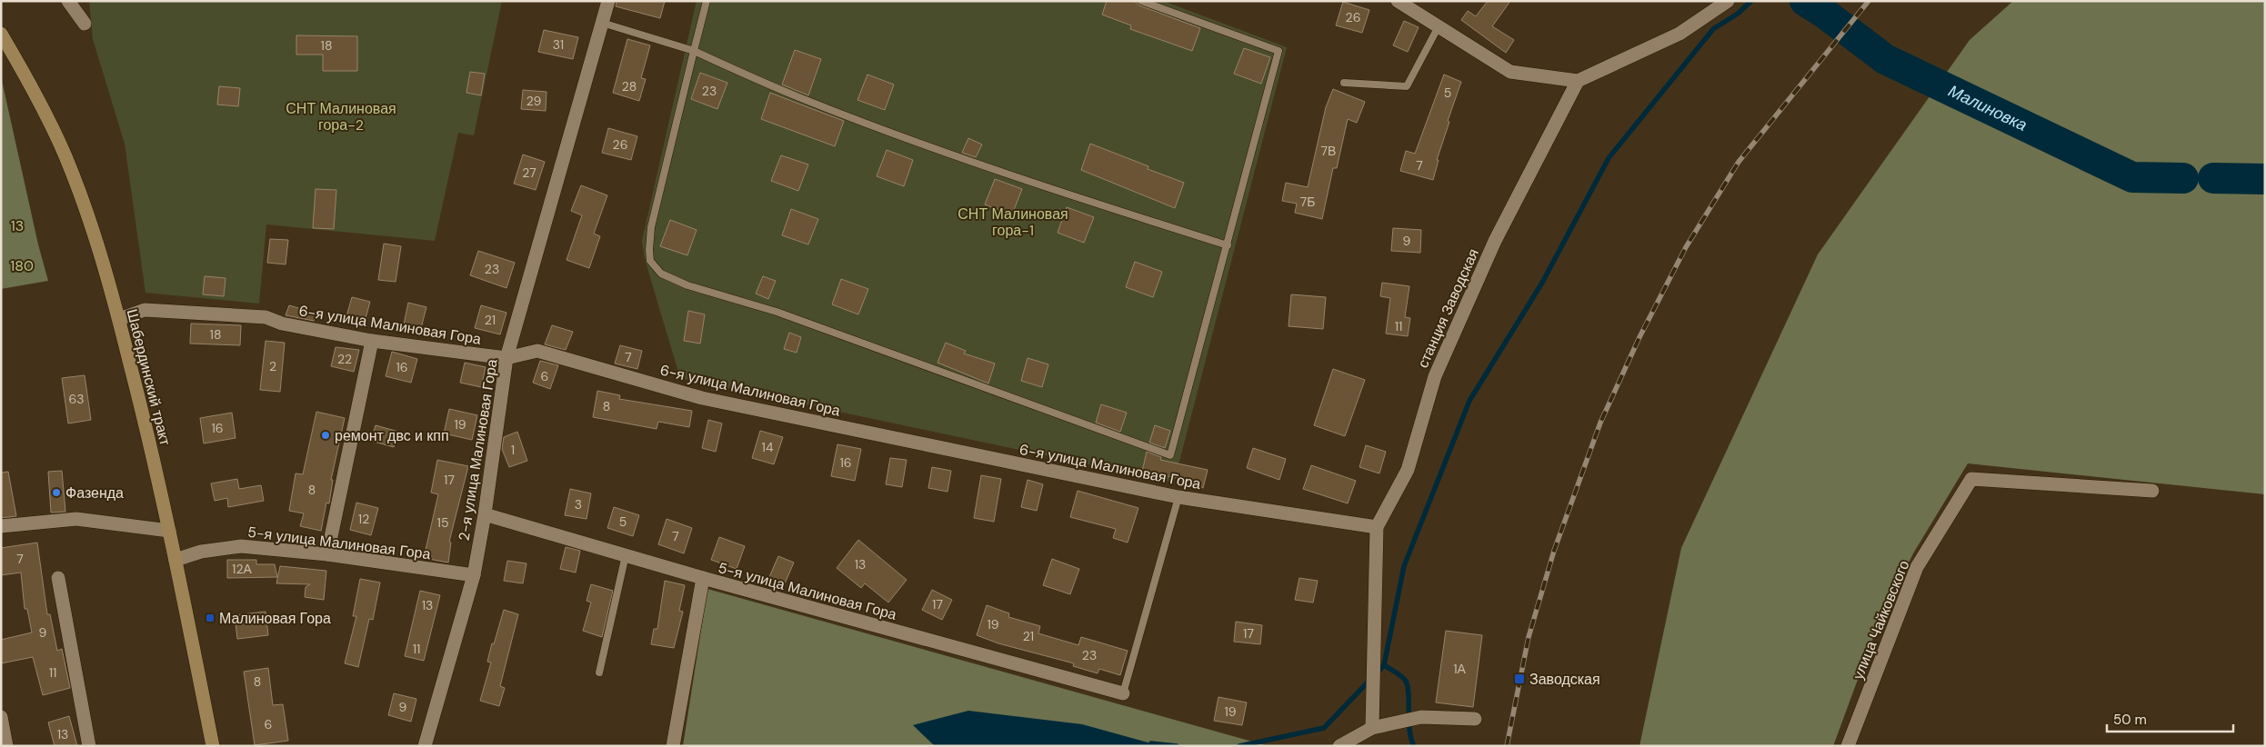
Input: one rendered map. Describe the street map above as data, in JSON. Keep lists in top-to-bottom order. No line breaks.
{"streets":{"main road":["Шабердинский тракт"],"street":["станция Заводская","6-я улица Малиновая Гора","2-я улица Малиновая Гора","5-я улица Малиновая Гора","улица Чайковского"]},"crossings":[["станция Заводская","6-я улица Малиновая Гора"],["6-я улица Малиновая Гора","Шабердинский тракт"],["6-я улица Малиновая Гора","2-я улица Малиновая Гора"],["Шабердинский тракт","5-я улица Малиновая Гора"],["2-я улица Малиновая Гора","5-я улица Малиновая Гора"]],"water":["Малиновка"],"parks":["СНТ Малиновая гора-2","СНТ Малиновая гора-1","13","180"],"places":{"other":["ремонт двс и кпп","Фазенда"],"transit":["Малиновая Гора","Заводская"]},"house_numbers":["26","31","18","28","23","5","29","26","7В","7","27","7Б","9","23","21","11","18","7","22","2","16","6","63","8","19","16","14","1","16","17","8","3","12","5","15","7","7","13","12А","17","13","19","9","17","21","11","23","1А","11","8","9","19","6","13"],"scale_bar":"50 m"}
